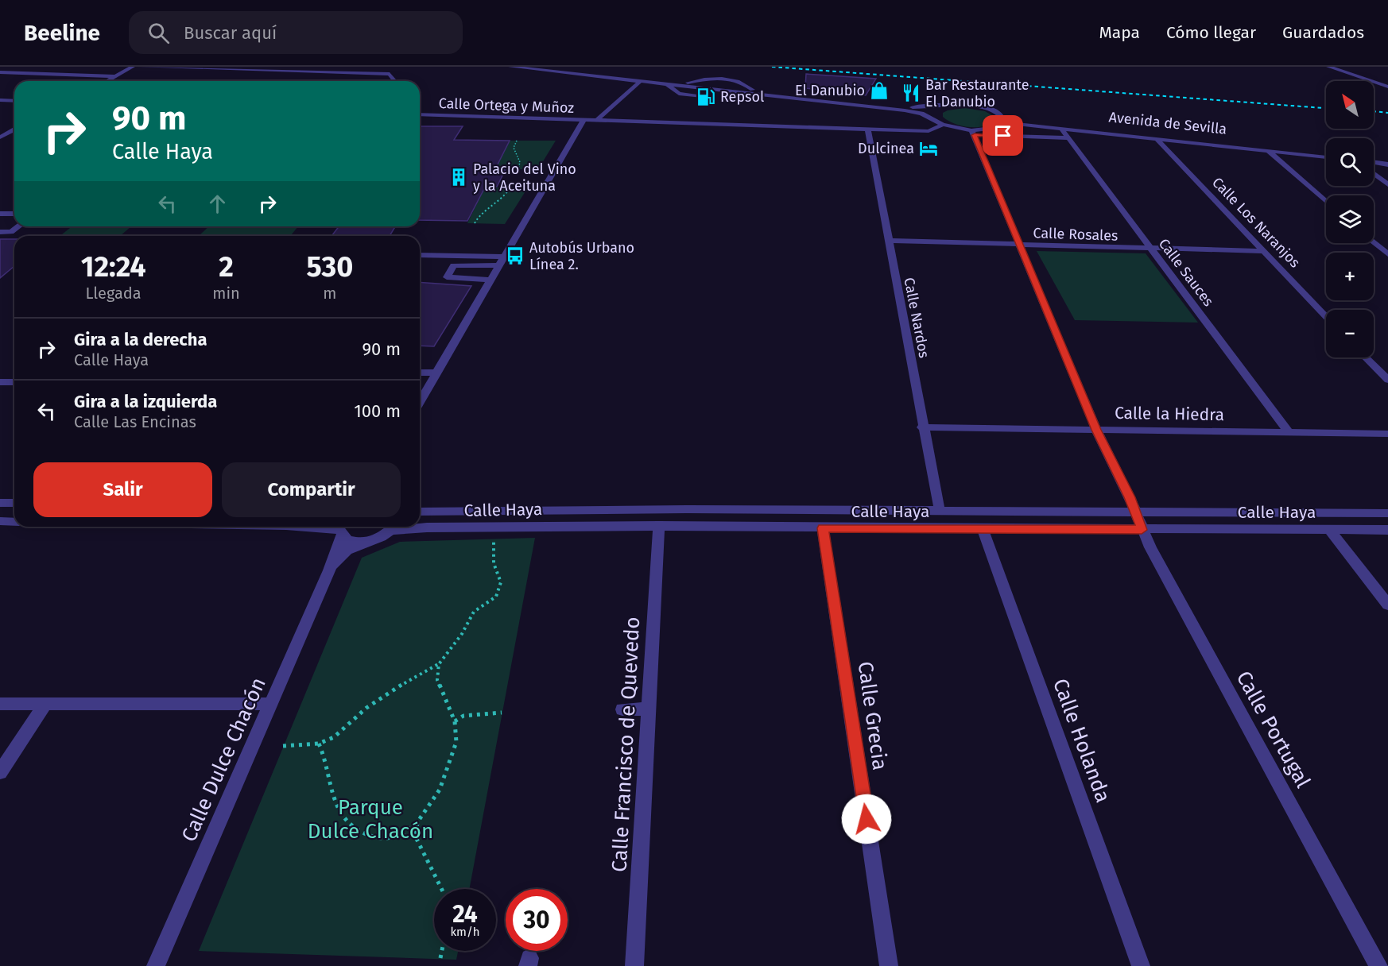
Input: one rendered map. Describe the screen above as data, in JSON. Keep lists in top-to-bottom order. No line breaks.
{"streets":{"street":["Calle Ortega y Muñoz","Avenida de Sevilla","Calle Los Naranjos","Calle Rosales","Calle Sauces","Calle Nardos","Calle la Hiedra","Calle Haya","Calle Grecia","Calle Portugal","Calle Holanda","Calle Francisco de Quevedo","Calle Dulce Chacón"]},"crossings":[["Calle Ortega y Muñoz","Calle Nardos"],["Avenida de Sevilla","Calle Los Naranjos"],["Avenida de Sevilla","Calle Sauces"],["Avenida de Sevilla","Calle Portugal"],["Calle Los Naranjos","Calle Rosales"],["Calle Rosales","Calle Sauces"],["Calle Rosales","Calle Nardos"],["Calle Rosales","Calle Portugal"],["Calle Sauces","Calle la Hiedra"],["Calle Nardos","Calle la Hiedra"],["Calle la Hiedra","Calle Portugal"],["Calle Haya","Calle Grecia"],["Calle Haya","Calle Portugal"],["Calle Haya","Calle Holanda"],["Calle Haya","Calle Francisco de Quevedo"]],"parks":["Parque Dulce Chacón"],"places":{"shop":["El Danubio"],"restaurant":["Bar Restaurante El Danubio"],"fuel station":["Repsol"],"hotel":["Dulcinea"],"building":["Palacio del Vino y la Aceituna"],"bus stop":["Autobús Urbano Línea 2."]},"north":"top left","page":{"header":"Beeline","search":"Buscar aquí","nav":["Mapa","Cómo llegar","Guardados"],"map_buttons":["+","−"],"turn":["90 m","Calle Haya"],"eta":["12:24","Llegada","2","min","530","m"],"list":[{"name":"Gira a la derecha","note":"Calle Haya","value":"90 m"},{"name":"Gira a la izquierda","note":"Calle Las Encinas","value":"100 m"}],"buttons":["Salir","Compartir"],"speed":"24 km/h","limit":"30"}}
